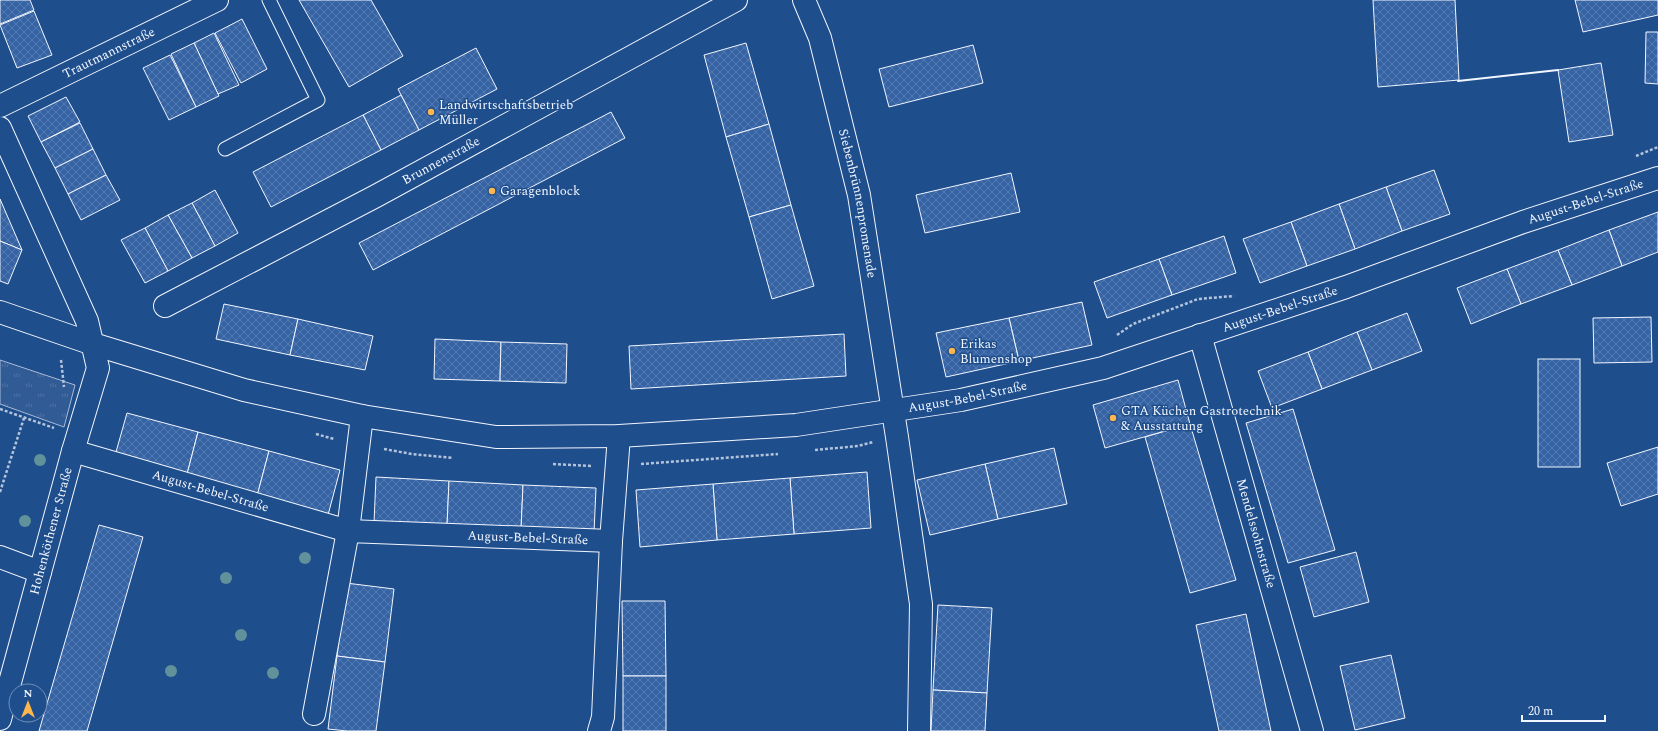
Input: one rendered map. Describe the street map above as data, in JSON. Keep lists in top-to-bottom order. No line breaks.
{"streets":{"street":["Trautmannstraße","Brunnenstraße","August-Bebel-Straße","Siebenbrünnenpromenade","Hohenköthener Straße","Mendelssohnstraße"]},"crossings":[["August-Bebel-Straße","Siebenbrünnenpromenade"],["August-Bebel-Straße","Hohenköthener Straße"],["August-Bebel-Straße","Mendelssohnstraße"]],"places":["Landwirtschaftsbetrieb Müller","Garagenblock","Erikas Blumenshop","GTA Küchen Gastrotechnik & Ausstattung"],"scale_bar":"20 m","north":"top"}
